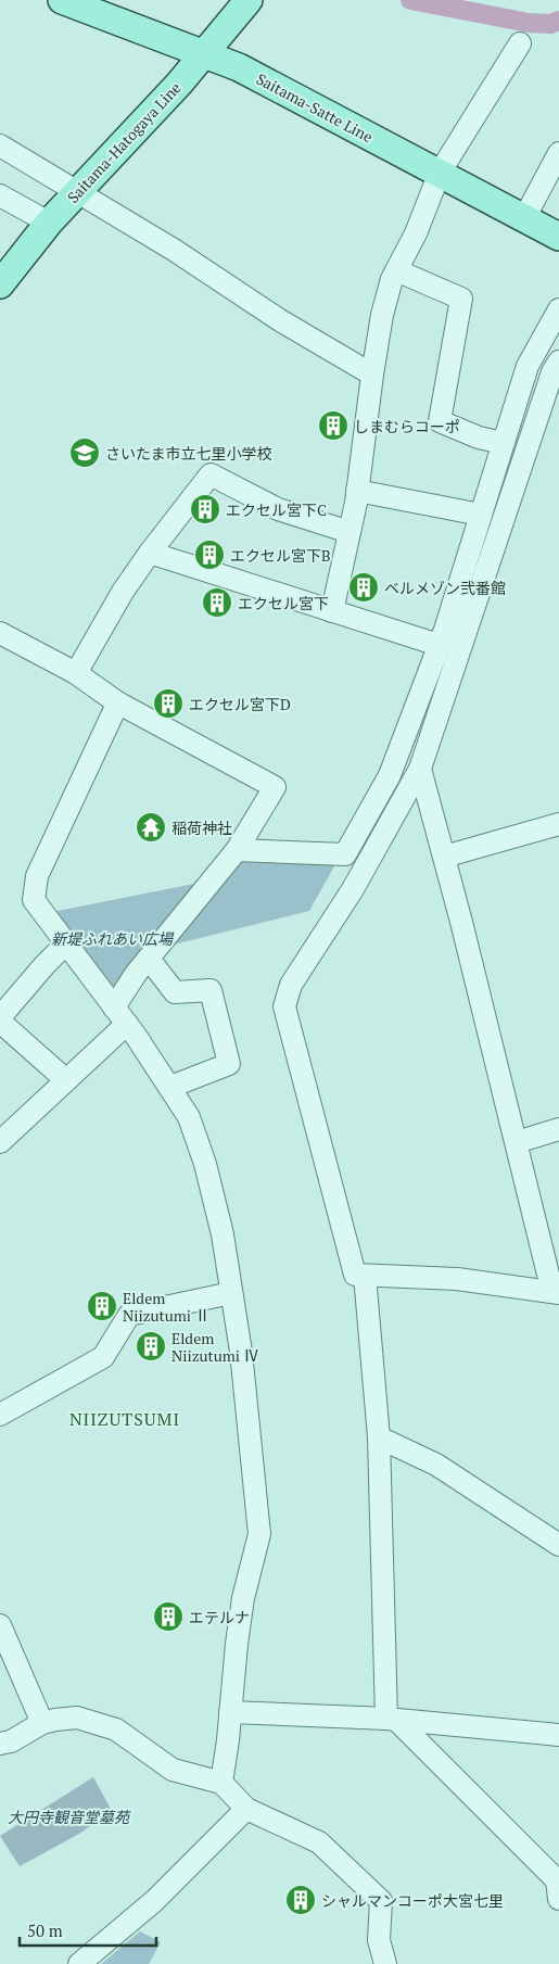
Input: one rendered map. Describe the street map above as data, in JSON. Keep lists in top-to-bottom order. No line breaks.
{"streets":{"main road":["Saitama-Satte Line","Saitama-Hatogaya Line"]},"crossings":[["Saitama-Satte Line","Saitama-Hatogaya Line"]],"districts":["NIIZUTSUMI"],"parks":["新堤ふれあい広場","大円寺観音堂墓苑"],"places":{"building":["しまむらコーポ","エクセル宮下C","エクセル宮下B","ベルメゾン弐番館","エクセル宮下","エクセル宮下D","Eldem Niizutumi Ⅱ","Eldem Niizutumi Ⅳ","エテルナ","シャルマンコーポ大宮七里"],"school or university":["さいたま市立七里小学校"],"temple":["稲荷神社"]},"scale_bar":"50 m"}
